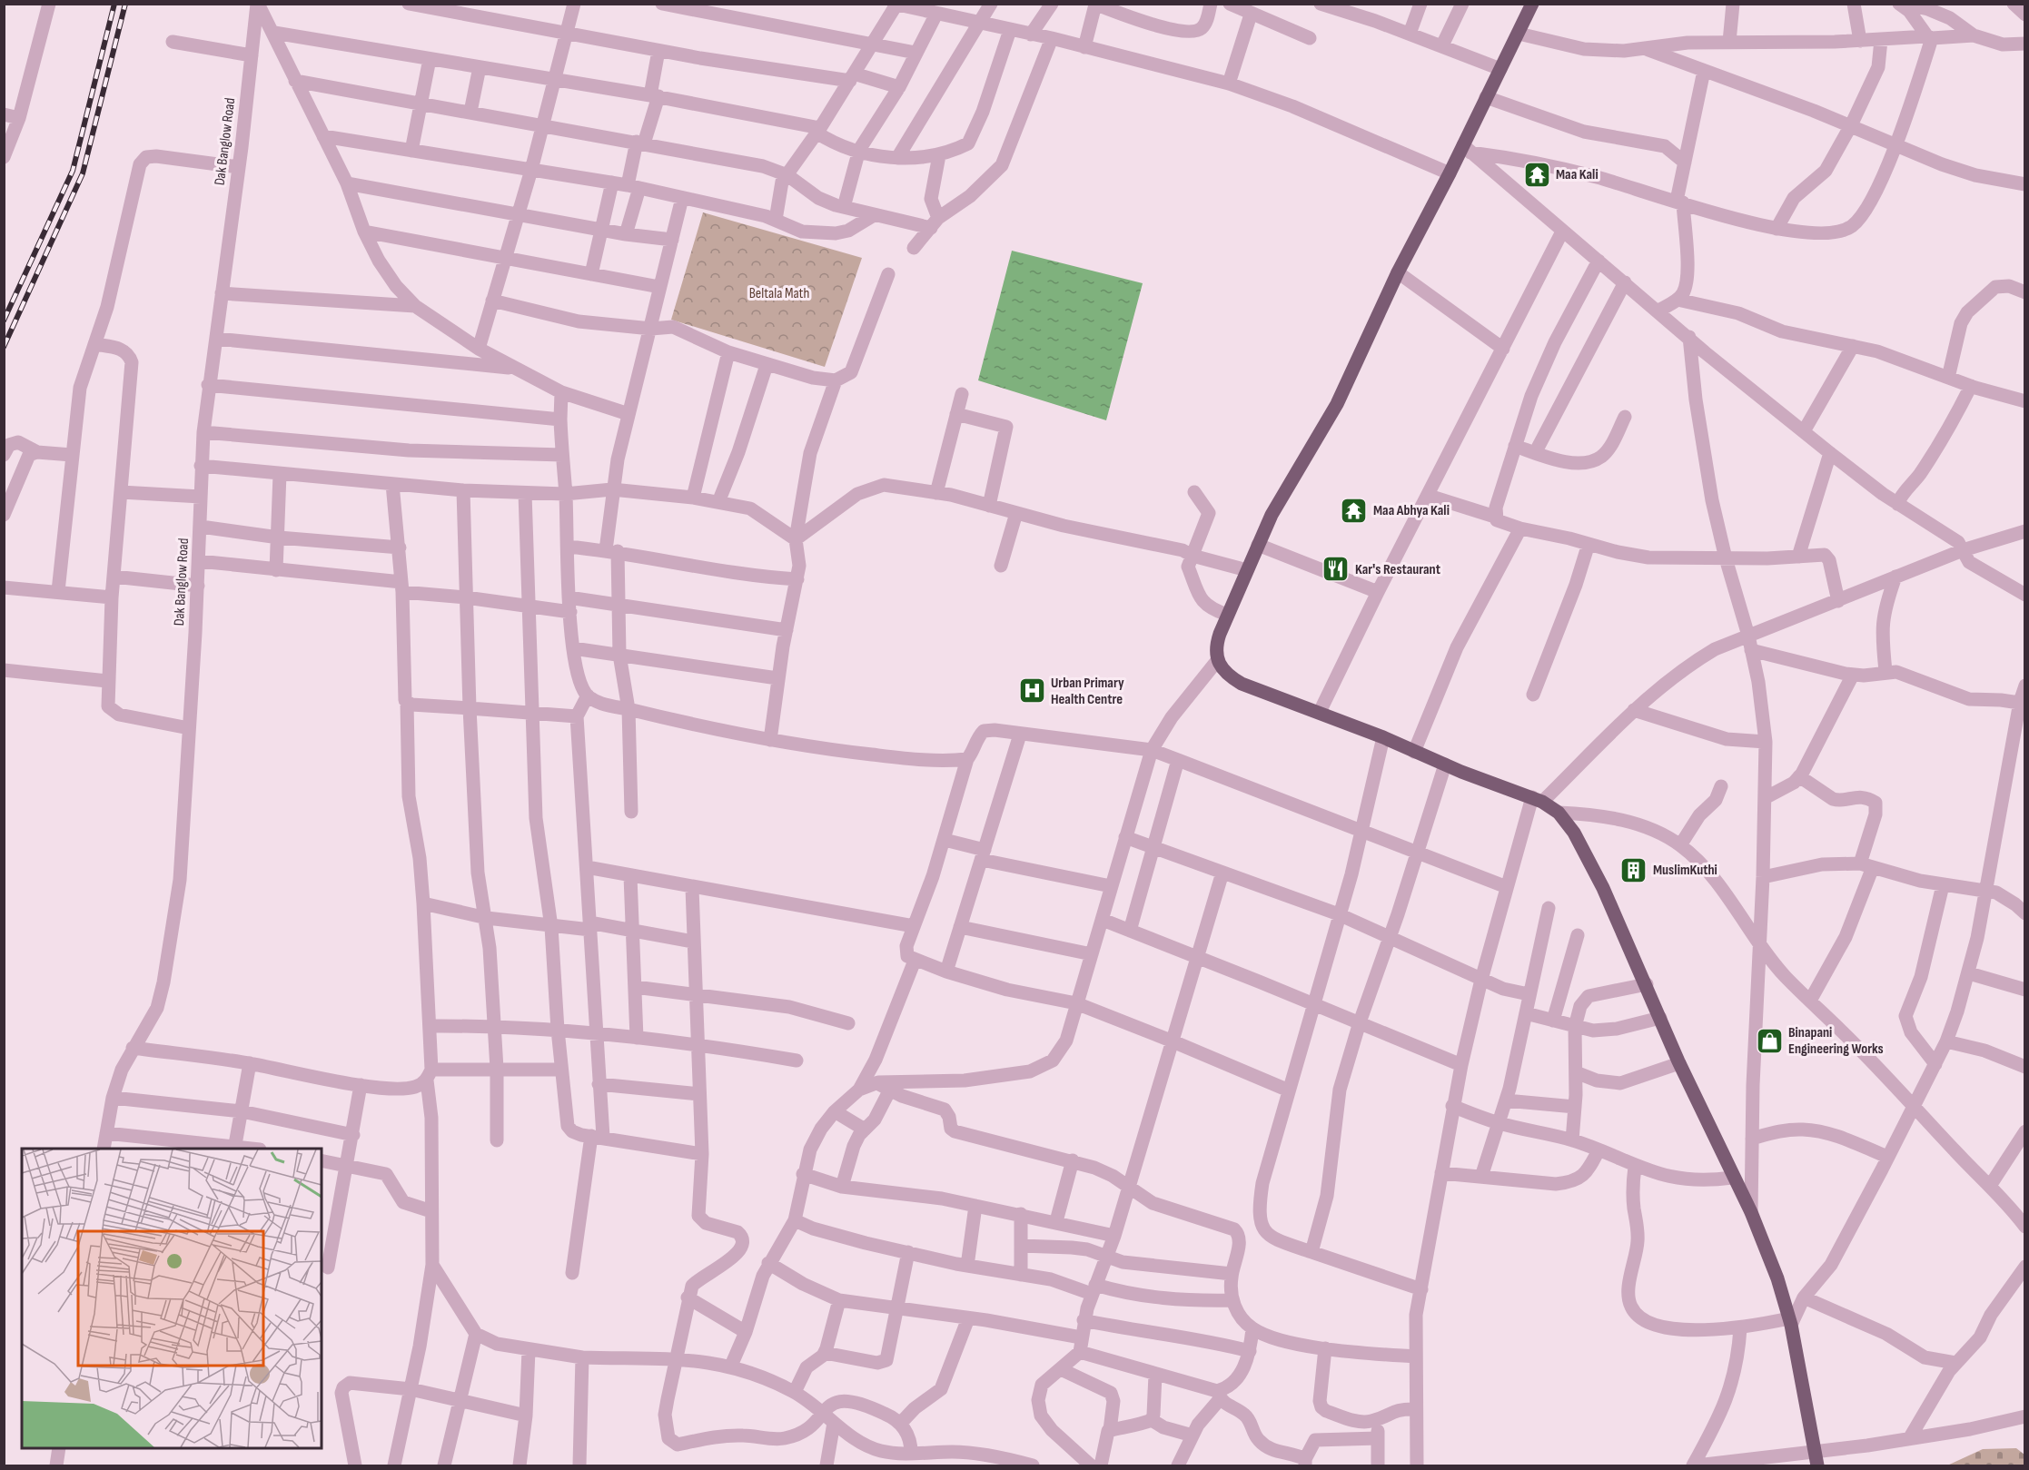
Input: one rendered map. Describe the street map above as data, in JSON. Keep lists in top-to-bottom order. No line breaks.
{"streets":{"street":["Dak Banglow Road"]},"parks":["Beltala Math"],"places":{"temple":["Maa Kali","Maa Abhya Kali"],"restaurant":["Kar's Restaurant"],"hospital":["Urban Primary Health Centre"],"building":["MuslimKuthi"],"shop":["Binapani Engineering Works"]}}
